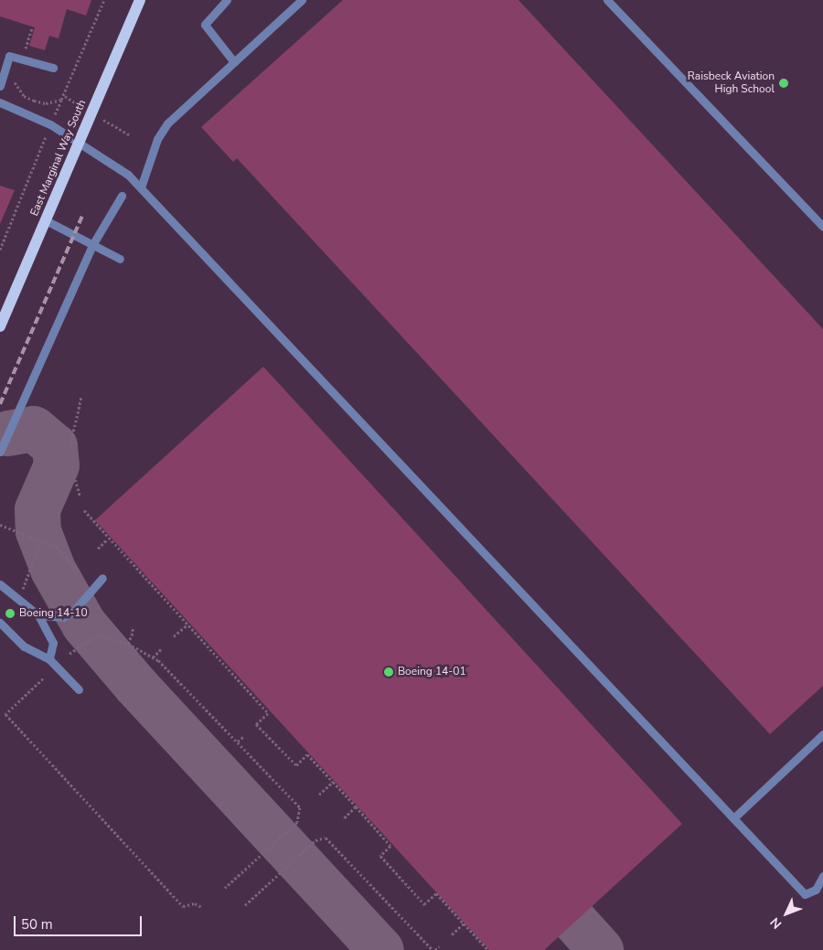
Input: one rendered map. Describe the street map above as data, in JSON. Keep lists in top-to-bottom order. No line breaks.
{"streets":{"main road":["East Marginal Way South"]},"places":["Raisbeck Aviation High School","Boeing 14-10","Boeing 14-01"],"scale_bar":"50 m","north":"bottom left"}
